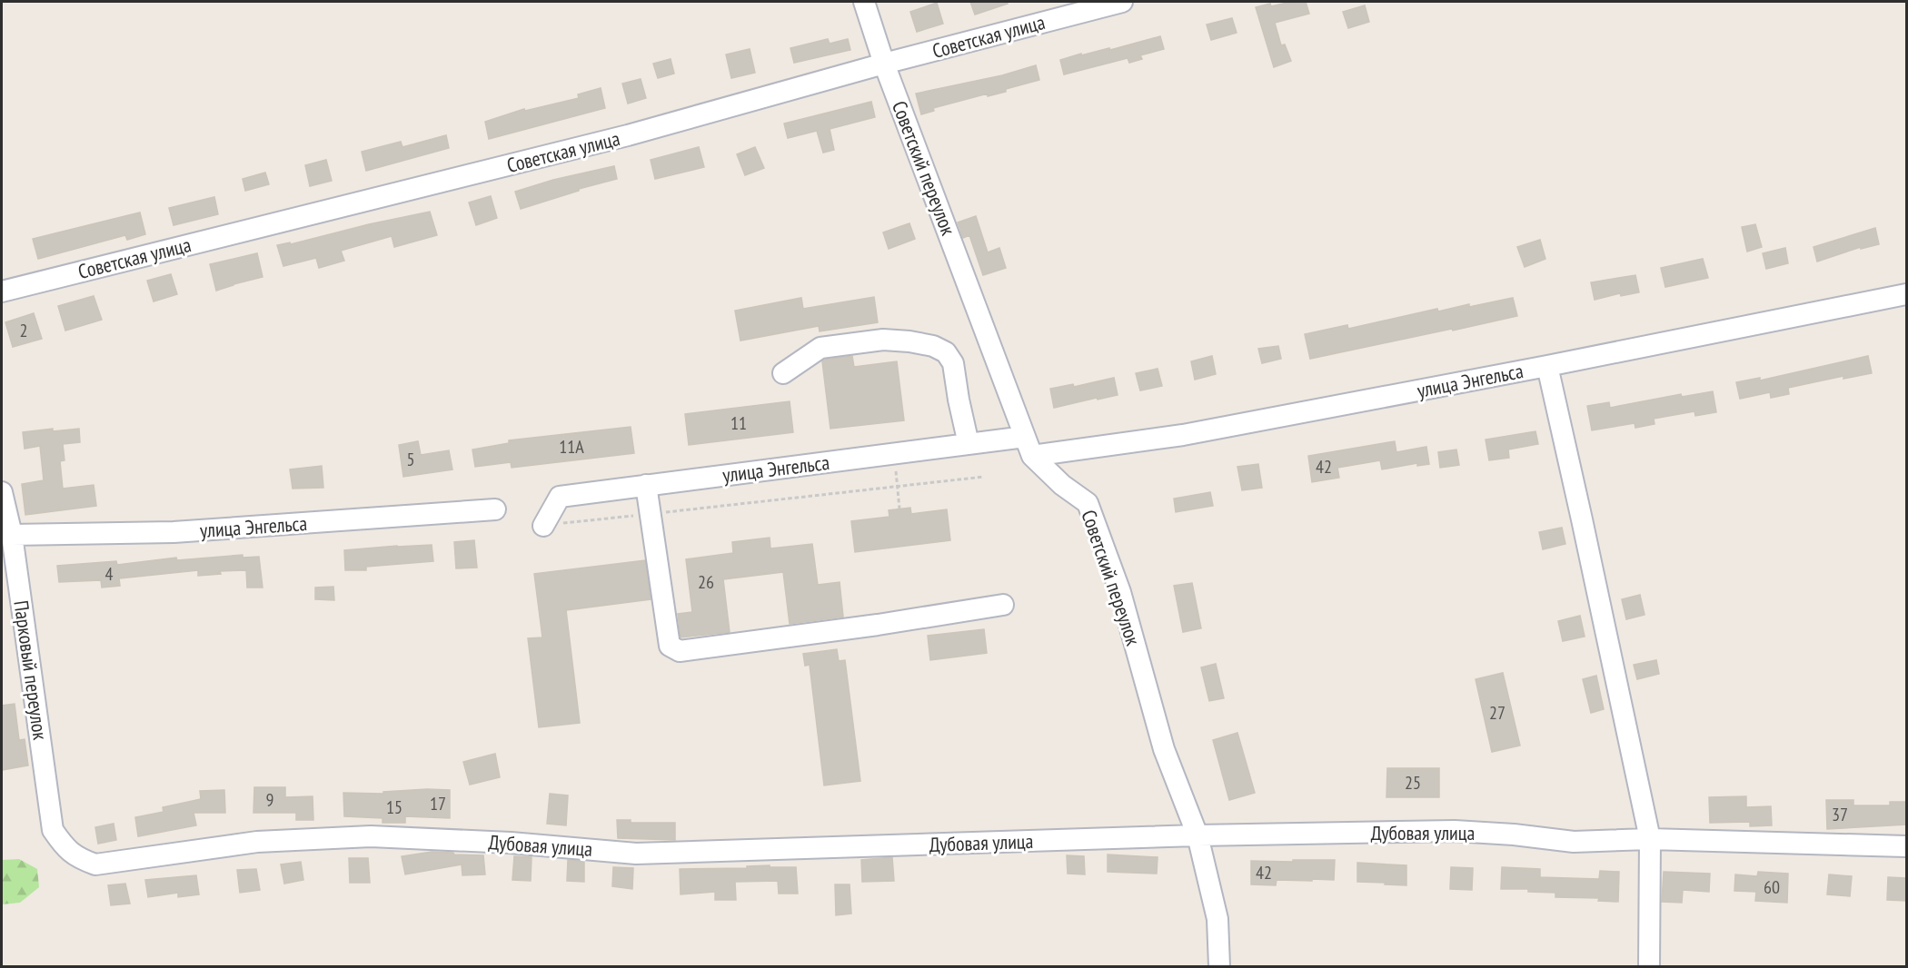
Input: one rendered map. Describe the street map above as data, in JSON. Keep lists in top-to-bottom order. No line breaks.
{"streets":{"street":["Советская улица","Советский переулок","улица Энгельса","Парковый переулок","Дубовая улица"]},"crossings":[["Советская улица","Советский переулок"],["Советский переулок","улица Энгельса"],["Советский переулок","Дубовая улица"],["улица Энгельса","Парковый переулок"],["Парковый переулок","Дубовая улица"]],"house_numbers":["2","11","11А","5","42","4","26","27","25","9","17","15","37","42","60"]}
